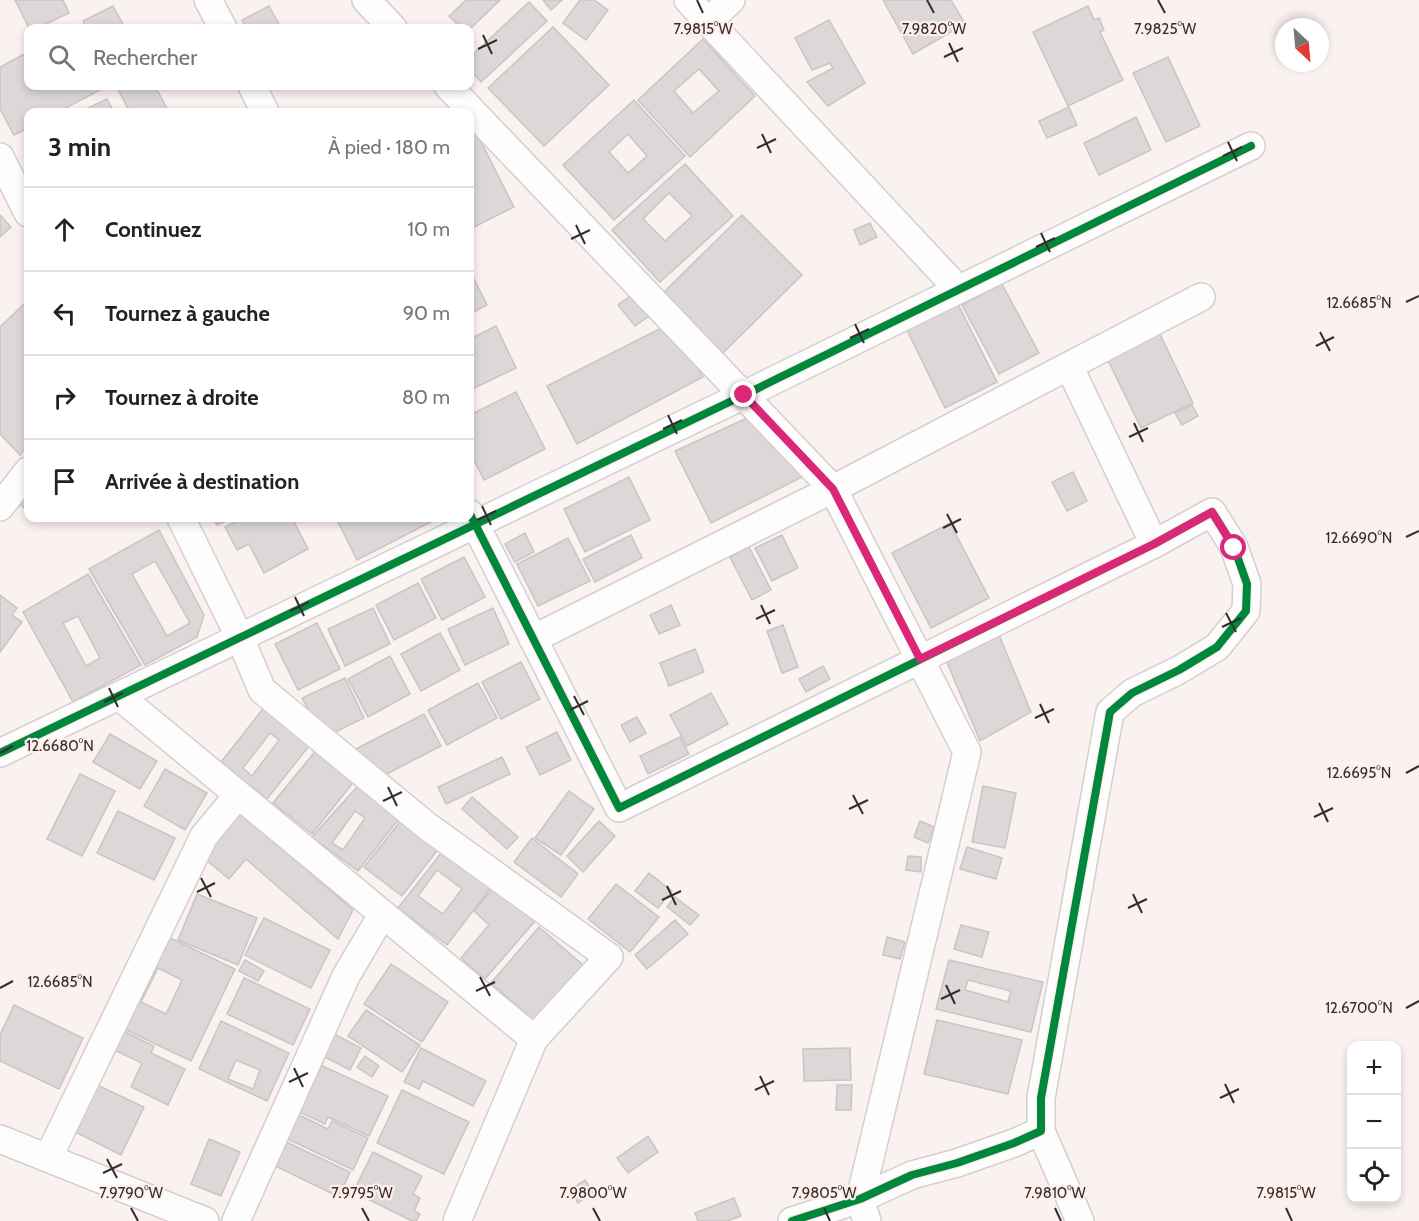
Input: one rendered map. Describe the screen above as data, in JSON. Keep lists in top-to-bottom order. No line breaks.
{"north":"bottom right","page":{"search":"Rechercher","heading":["3 min","À pied · 180 m"],"list":[["Continuez","10 m"],["Tournez à gauche","90 m"],["Tournez à droite","80 m"],"Arrivée à destination"],"map_buttons":["+","−"]},"coordinates":["7.9815°W","7.9820°W","7.9825°W","12.6685°N","12.6690°N","12.6680°N","12.6695°N","12.6700°N","7.9790°W","7.9795°W","7.9800°W","7.9805°W","7.9810°W"]}
